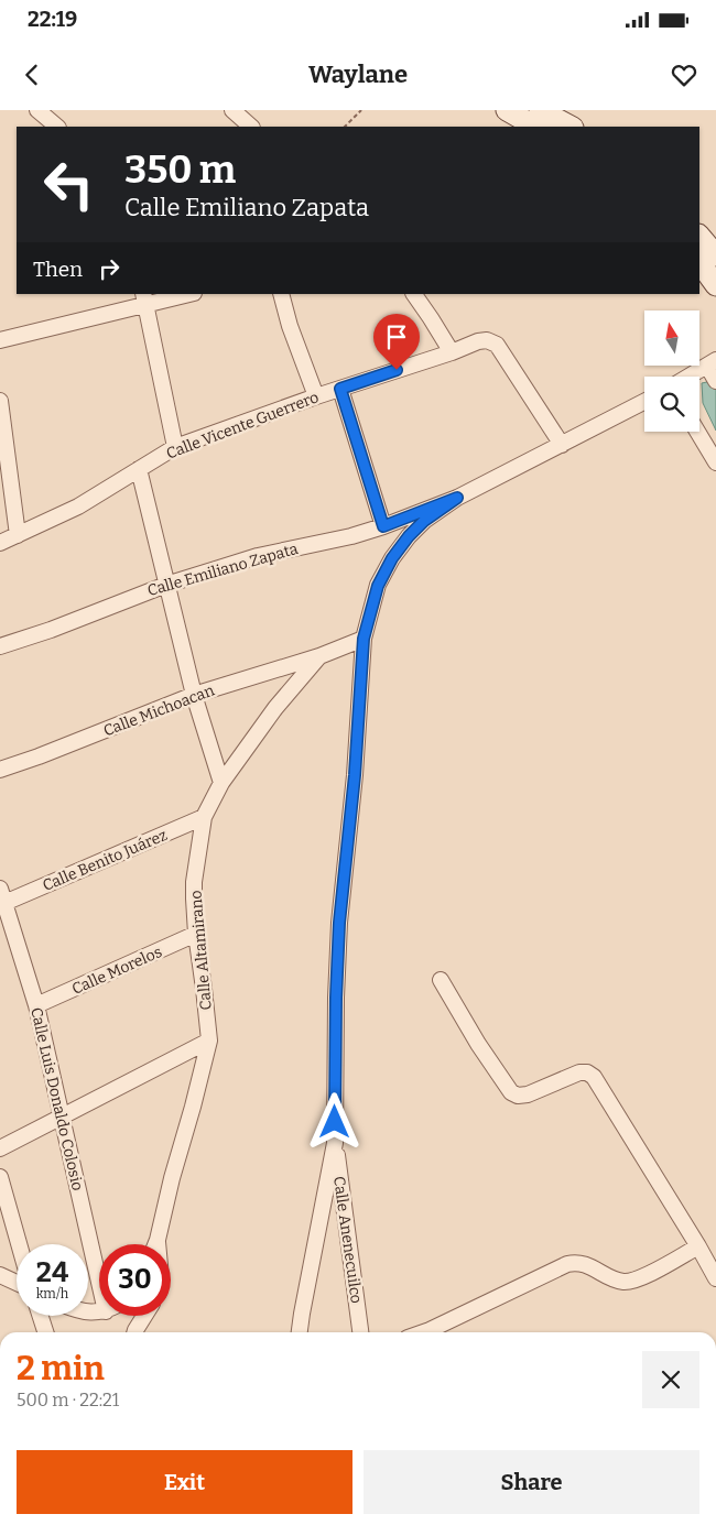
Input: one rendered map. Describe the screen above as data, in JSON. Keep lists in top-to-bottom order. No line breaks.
{"streets":{"street":["Calle Vicente Guerrero","Calle Emiliano Zapata","Calle Michoacan","Calle Benito Juárez","Calle Altamirano","Calle Morelos","Calle Luis Donaldo Colosio","Calle Anenecuilco"]},"crossings":[["Calle Vicente Guerrero","Calle Emiliano Zapata"],["Calle Michoacan","Calle Altamirano"],["Calle Benito Juárez","Calle Altamirano"],["Calle Benito Juárez","Calle Luis Donaldo Colosio"],["Calle Altamirano","Calle Morelos"],["Calle Morelos","Calle Luis Donaldo Colosio"]],"north":"top","page":{"status":"22:19","header":"Waylane","turn":["350 m","Calle Emiliano Zapata"],"then":"Then","speed":"24 km/h","limit":"30","heading":["2 min","500 m · 22:21"],"buttons":["Exit","Share"]}}
